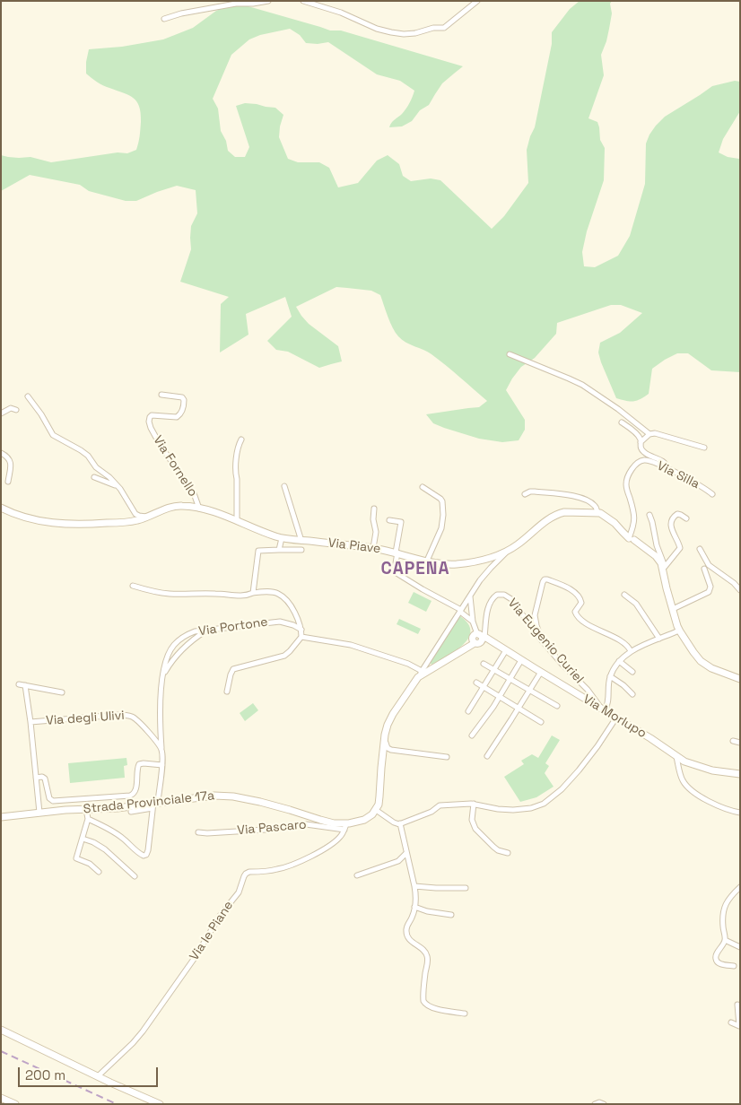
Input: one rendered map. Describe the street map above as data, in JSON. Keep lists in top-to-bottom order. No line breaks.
{"streets":{"main road":["Via Piave","Via Morlupo","Strada Provinciale 17a"],"street":["Via Fornello","Via Silla","Via Portone","Via Eugenio Curiel","Via degli Ulivi","Via Pascaro","Via le Piane"]},"crossings":[["Via Fornello","Via Piave"],["Via Portone","Via degli Ulivi"],["Via Eugenio Curiel","Via Morlupo"],["Via degli Ulivi","Strada Provinciale 17a"],["Strada Provinciale 17a","Via Pascaro"],["Strada Provinciale 17a","Via le Piane"],["Via Pascaro","Via le Piane"]],"districts":["CAPENA"],"scale_bar":"200 m"}
